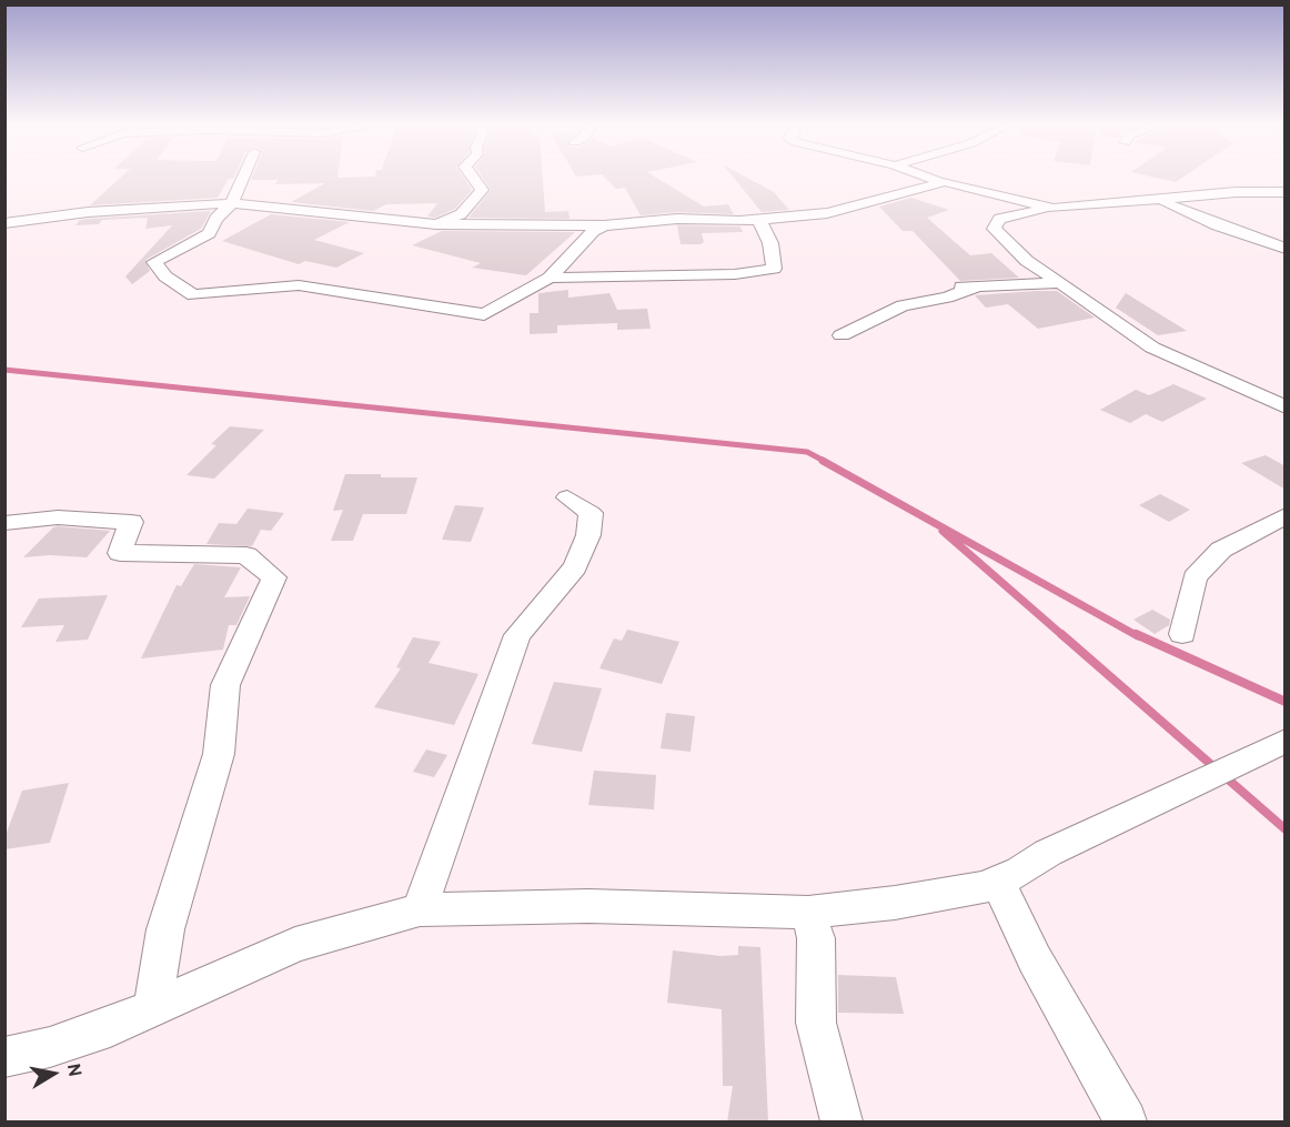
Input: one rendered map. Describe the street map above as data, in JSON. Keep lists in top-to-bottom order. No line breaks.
{"north":"right"}
